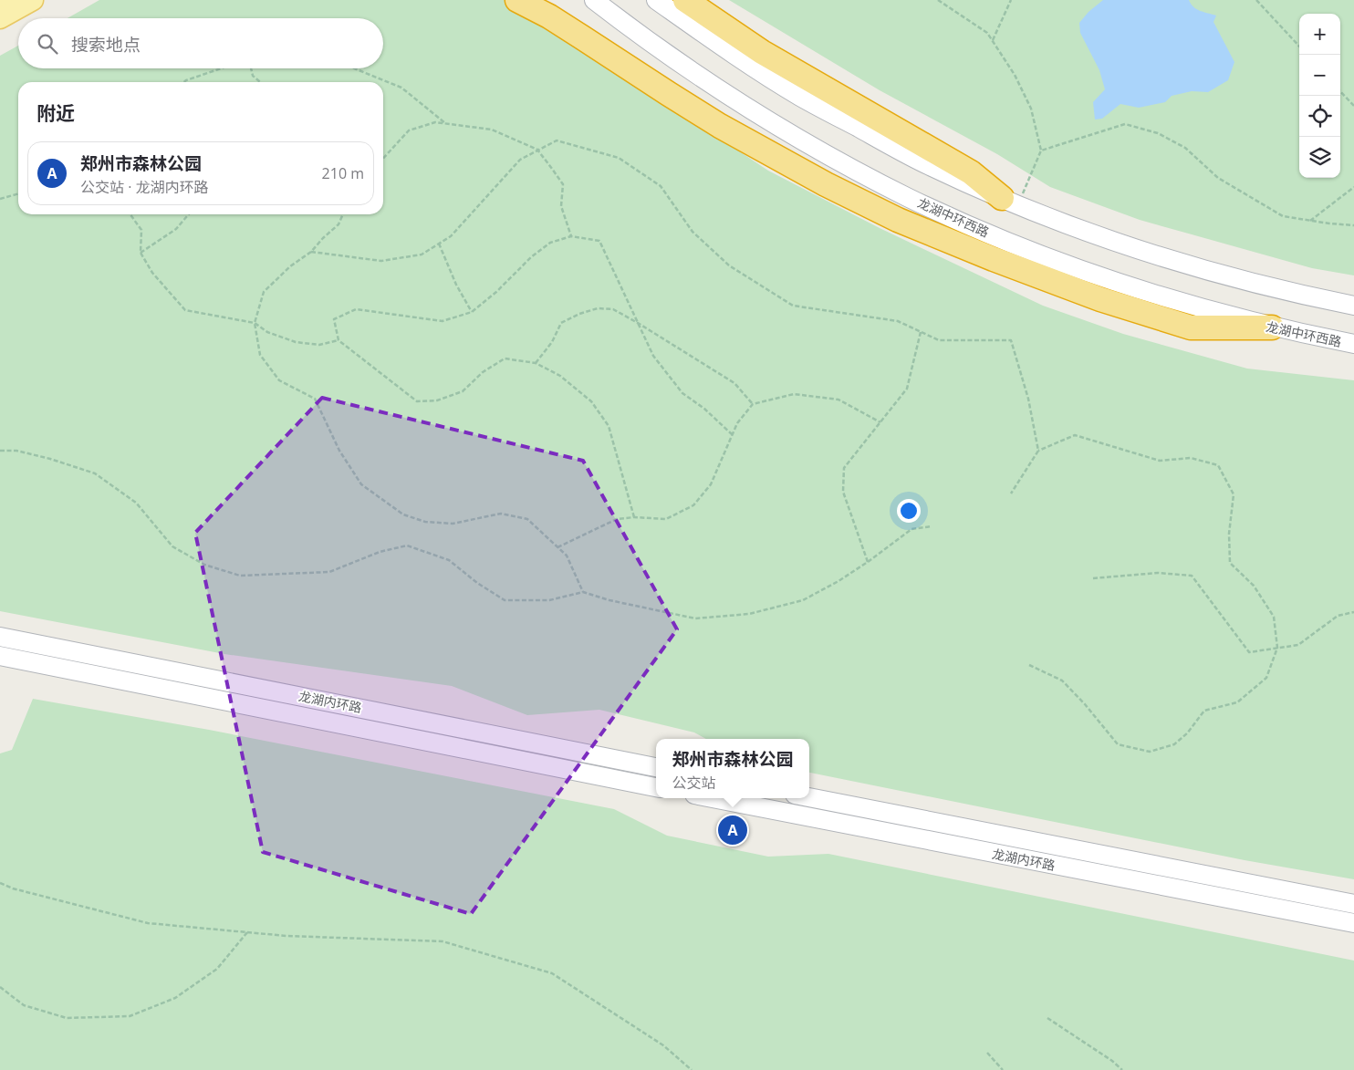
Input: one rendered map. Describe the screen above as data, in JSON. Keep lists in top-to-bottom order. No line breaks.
{"streets":{"main road":["龙湖中环西路","龙湖内环路"]},"page":{"map_buttons":["+","−"],"search":"搜索地点","heading":"附近","list":[{"mark":"A","name":"郑州市森林公园","note":"公交站 · 龙湖内环路","value":"210 m"}],"popup":["郑州市森林公园","公交站"],"pins":"A"}}
